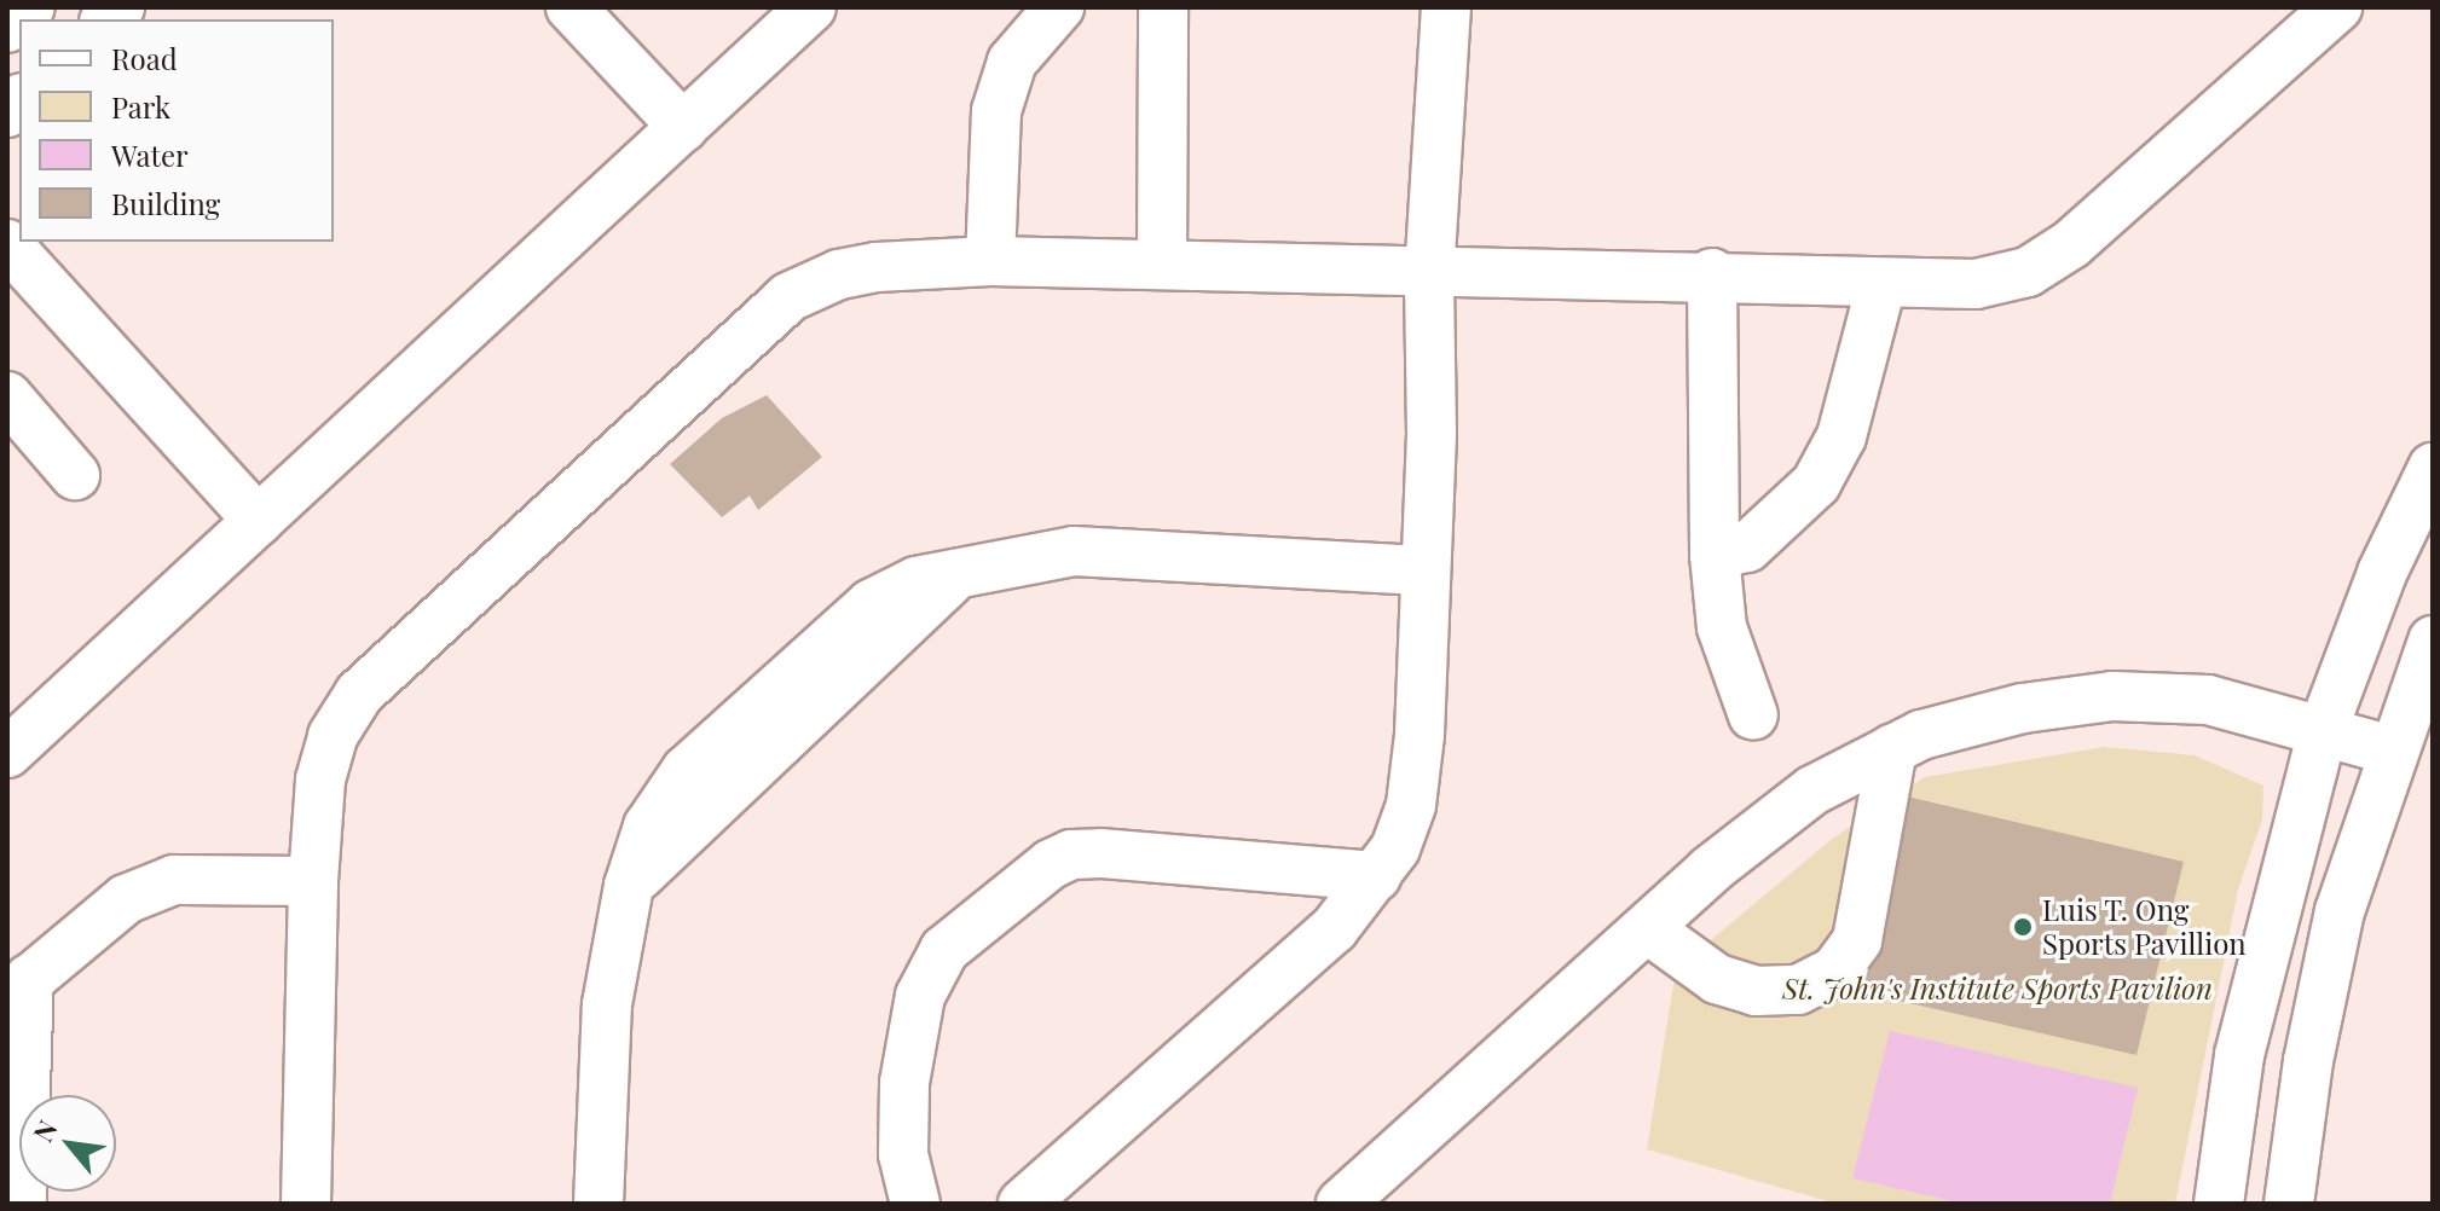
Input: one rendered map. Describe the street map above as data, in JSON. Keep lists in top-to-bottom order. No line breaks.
{"parks":["St. John's Institute Sports Pavilion"],"places":["Luis T. Ong Sports Pavillion"],"legend":["Road","Park","Water","Building"],"north":"top left"}
